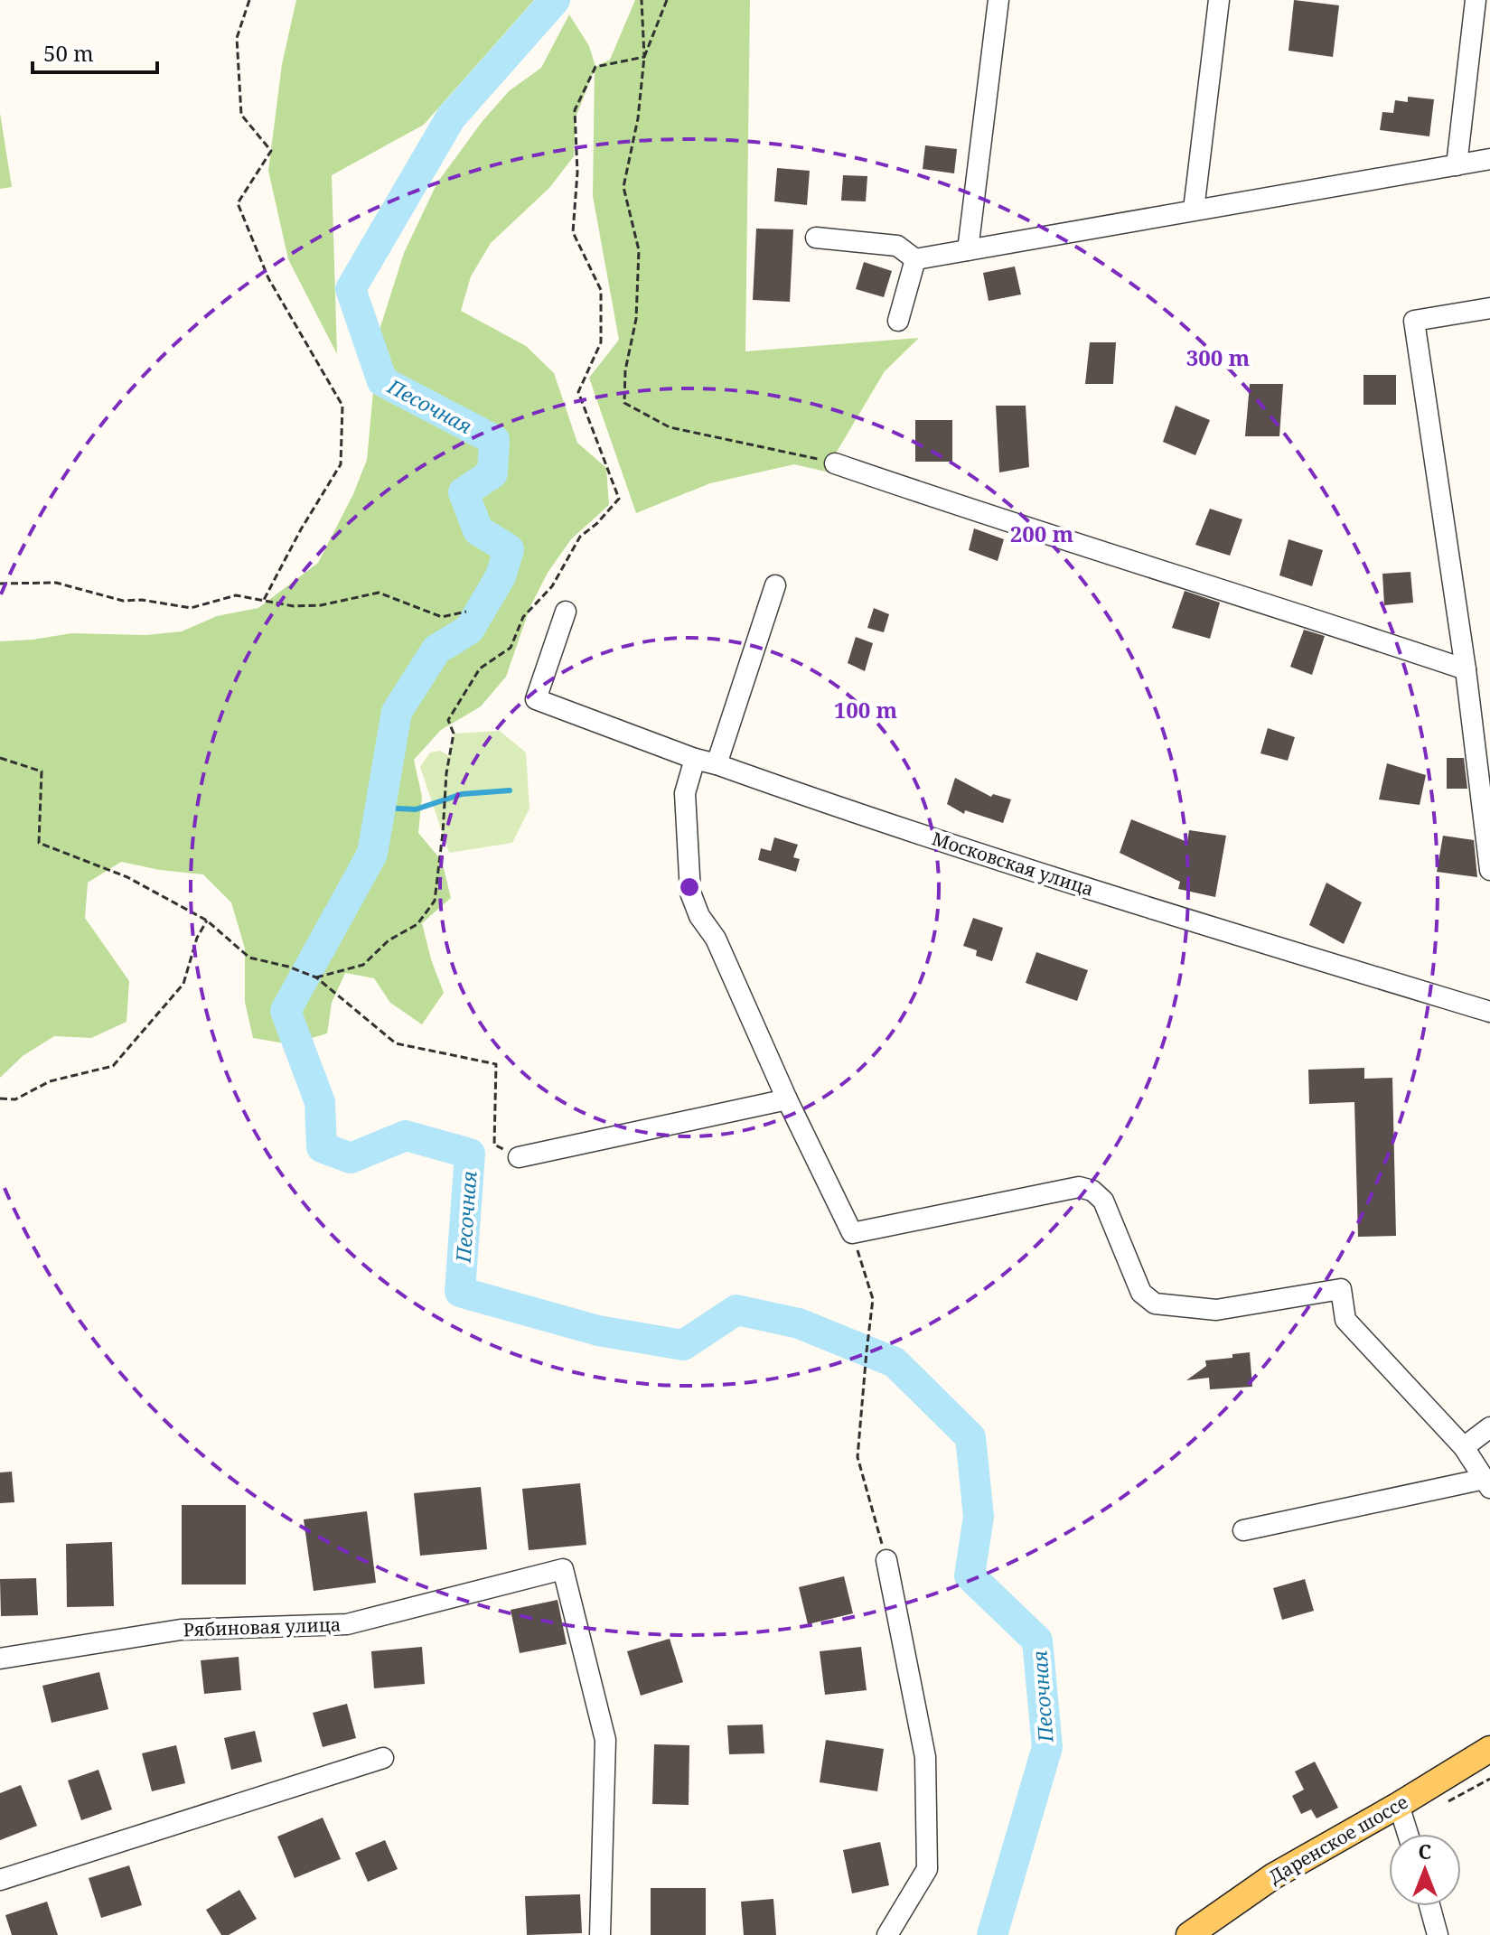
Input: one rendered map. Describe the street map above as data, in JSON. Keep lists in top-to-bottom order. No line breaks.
{"streets":{"main road":["Даренское шоссе"],"street":["Московская улица","Рябиновая улица"]},"water":["Песочная"],"scale_bar":"50 m","north":"top","rings":["300 m","200 m","100 m"]}
